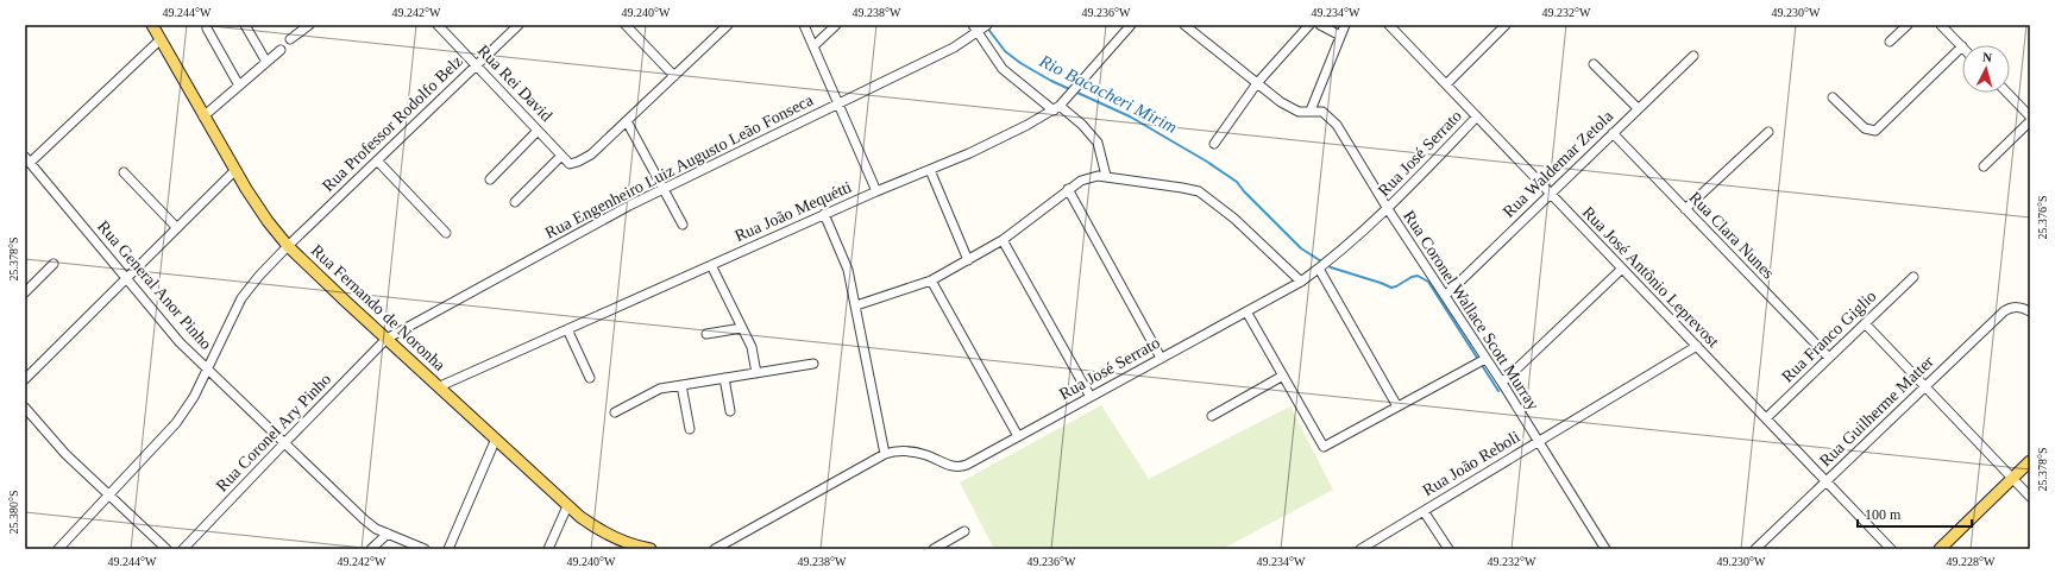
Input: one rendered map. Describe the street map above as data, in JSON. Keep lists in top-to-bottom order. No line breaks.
{"streets":{"main road":["Rua Fernando de Noronha"],"street":["Rua Rei David","Rua Professor Rodolfo Belz","Rua José Serrato","Rua Waldemar Zetola","Rua Engenheiro Luiz Augusto Leão Fonseca","Rua João Mequétti","Rua Clara Nunes","Rua José Antônio Leprevost","Rua General Anor Pinho","Rua Coronel Wallace Scott Murray","Rua Franco Giglio","Rua Guilherme Matter","Rua Coronel Ary Pinho","Rua João Reboli"]},"crossings":[["Rua Rei David","Rua Professor Rodolfo Belz"],["Rua Professor Rodolfo Belz","Rua General Anor Pinho"],["Rua Professor Rodolfo Belz","Rua Fernando de Noronha"],["Rua José Serrato","Rua José Antônio Leprevost"],["Rua José Serrato","Rua Coronel Wallace Scott Murray"],["Rua Waldemar Zetola","Rua Clara Nunes"],["Rua Waldemar Zetola","Rua José Antônio Leprevost"],["Rua Waldemar Zetola","Rua Coronel Wallace Scott Murray"],["Rua Engenheiro Luiz Augusto Leão Fonseca","Rua Fernando de Noronha"],["Rua Engenheiro Luiz Augusto Leão Fonseca","Rua Coronel Ary Pinho"],["Rua João Mequétti","Rua Fernando de Noronha"],["Rua Clara Nunes","Rua Franco Giglio"],["Rua José Antônio Leprevost","Rua Franco Giglio"],["Rua José Antônio Leprevost","Rua Guilherme Matter"],["Rua José Antônio Leprevost","Rua João Reboli"],["Rua General Anor Pinho","Rua Coronel Ary Pinho"],["Rua Fernando de Noronha","Rua Coronel Ary Pinho"],["Rua Coronel Wallace Scott Murray","Rua João Reboli"]],"water":["Rio Bacacheri Mirim"],"scale_bar":"100 m","north":"top","coordinates":["49.244°W","49.242°W","49.240°W","49.238°W","49.236°W","49.234°W","49.232°W","49.230°W","25.376°S","25.378°S","25.380°S","49.228°W"]}
